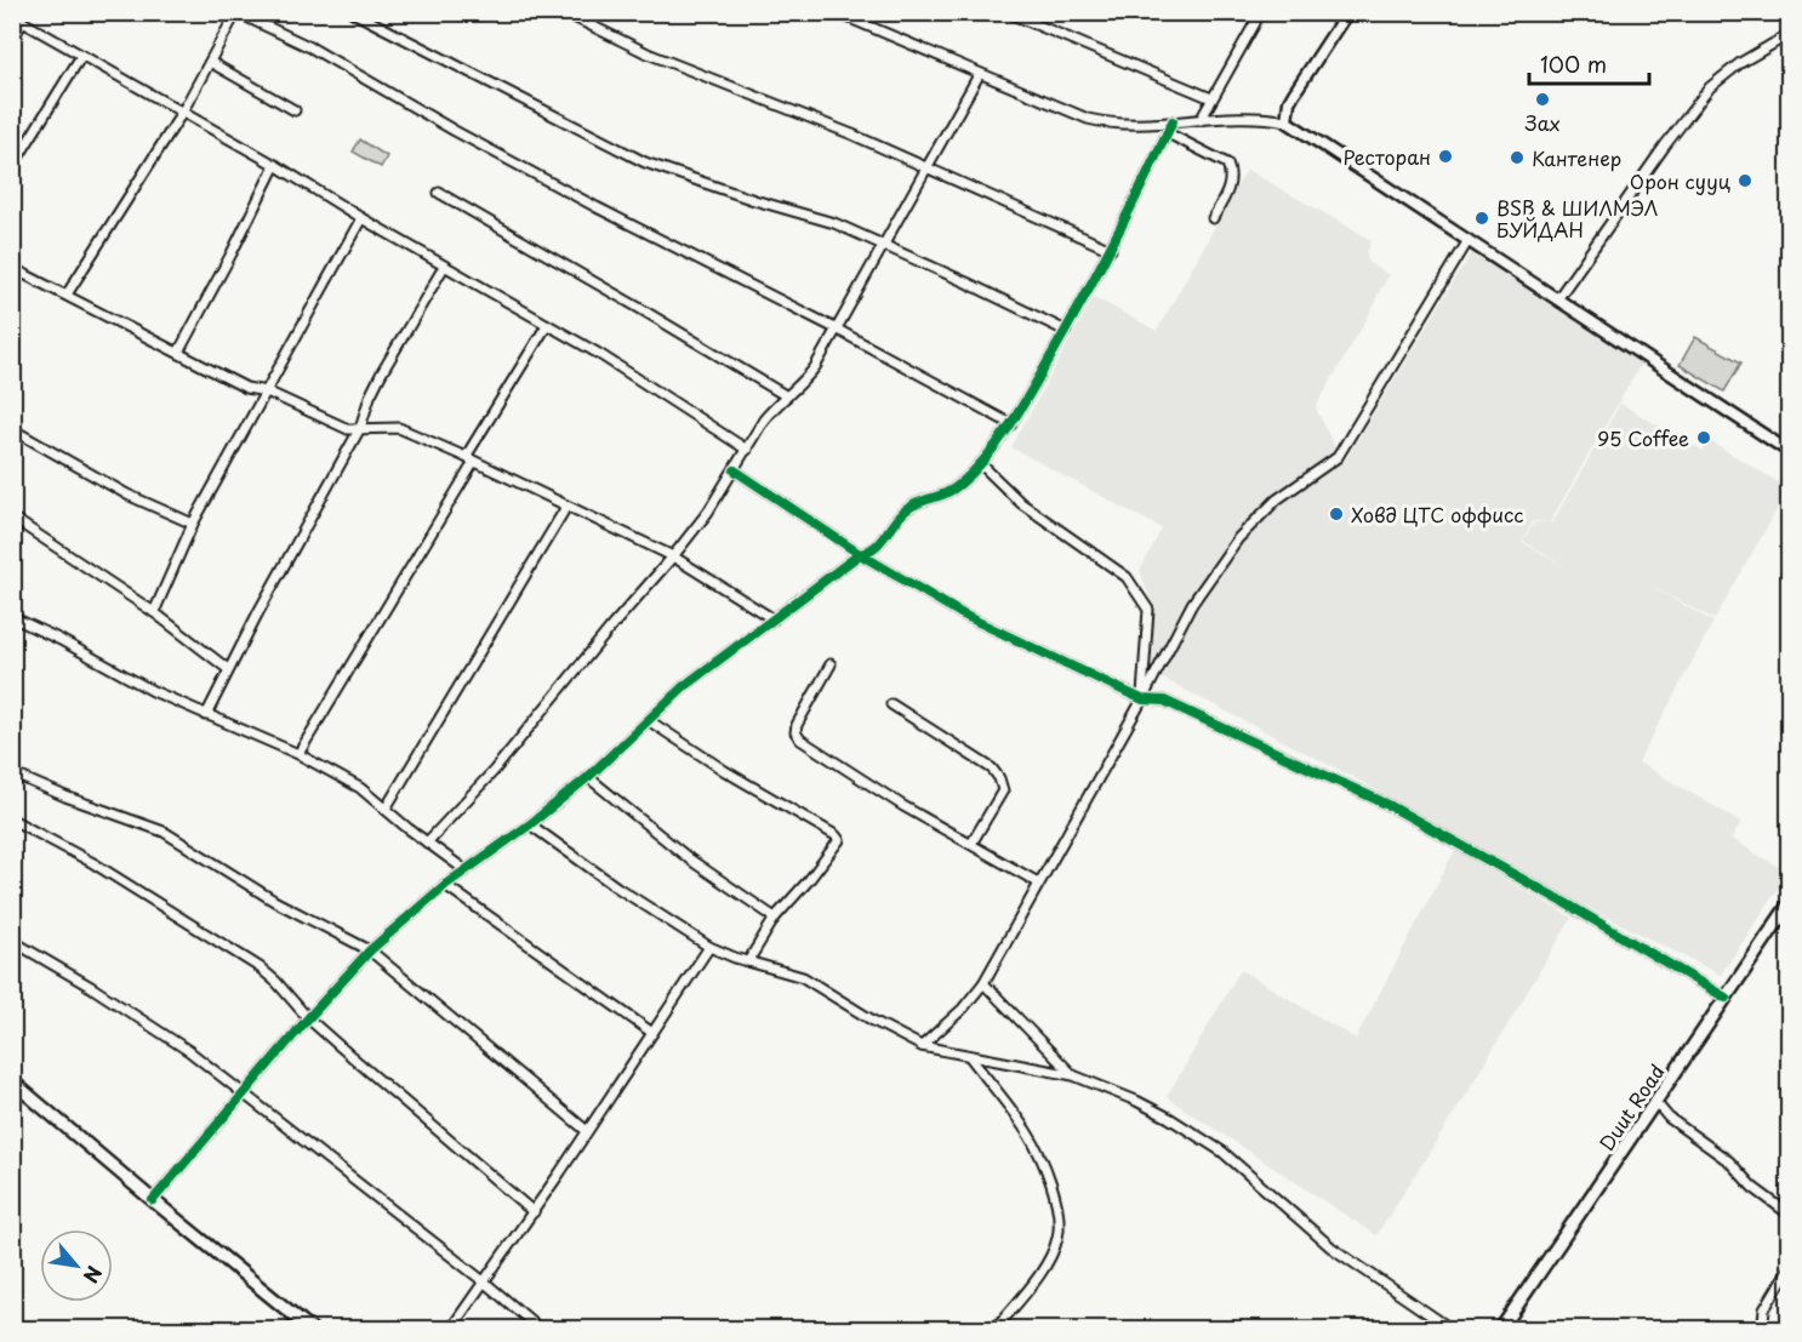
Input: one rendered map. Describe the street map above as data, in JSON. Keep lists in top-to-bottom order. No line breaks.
{"streets":{"main road":["Duut Road"]},"places":["Зах","Ресторан","Кантенер","Орон сууц","BSB & ШИЛМЭЛ БУЙДАН","95 Coffee","Ховд ЦТС оффисс"],"scale_bar":"100 m","north":"bottom right"}
